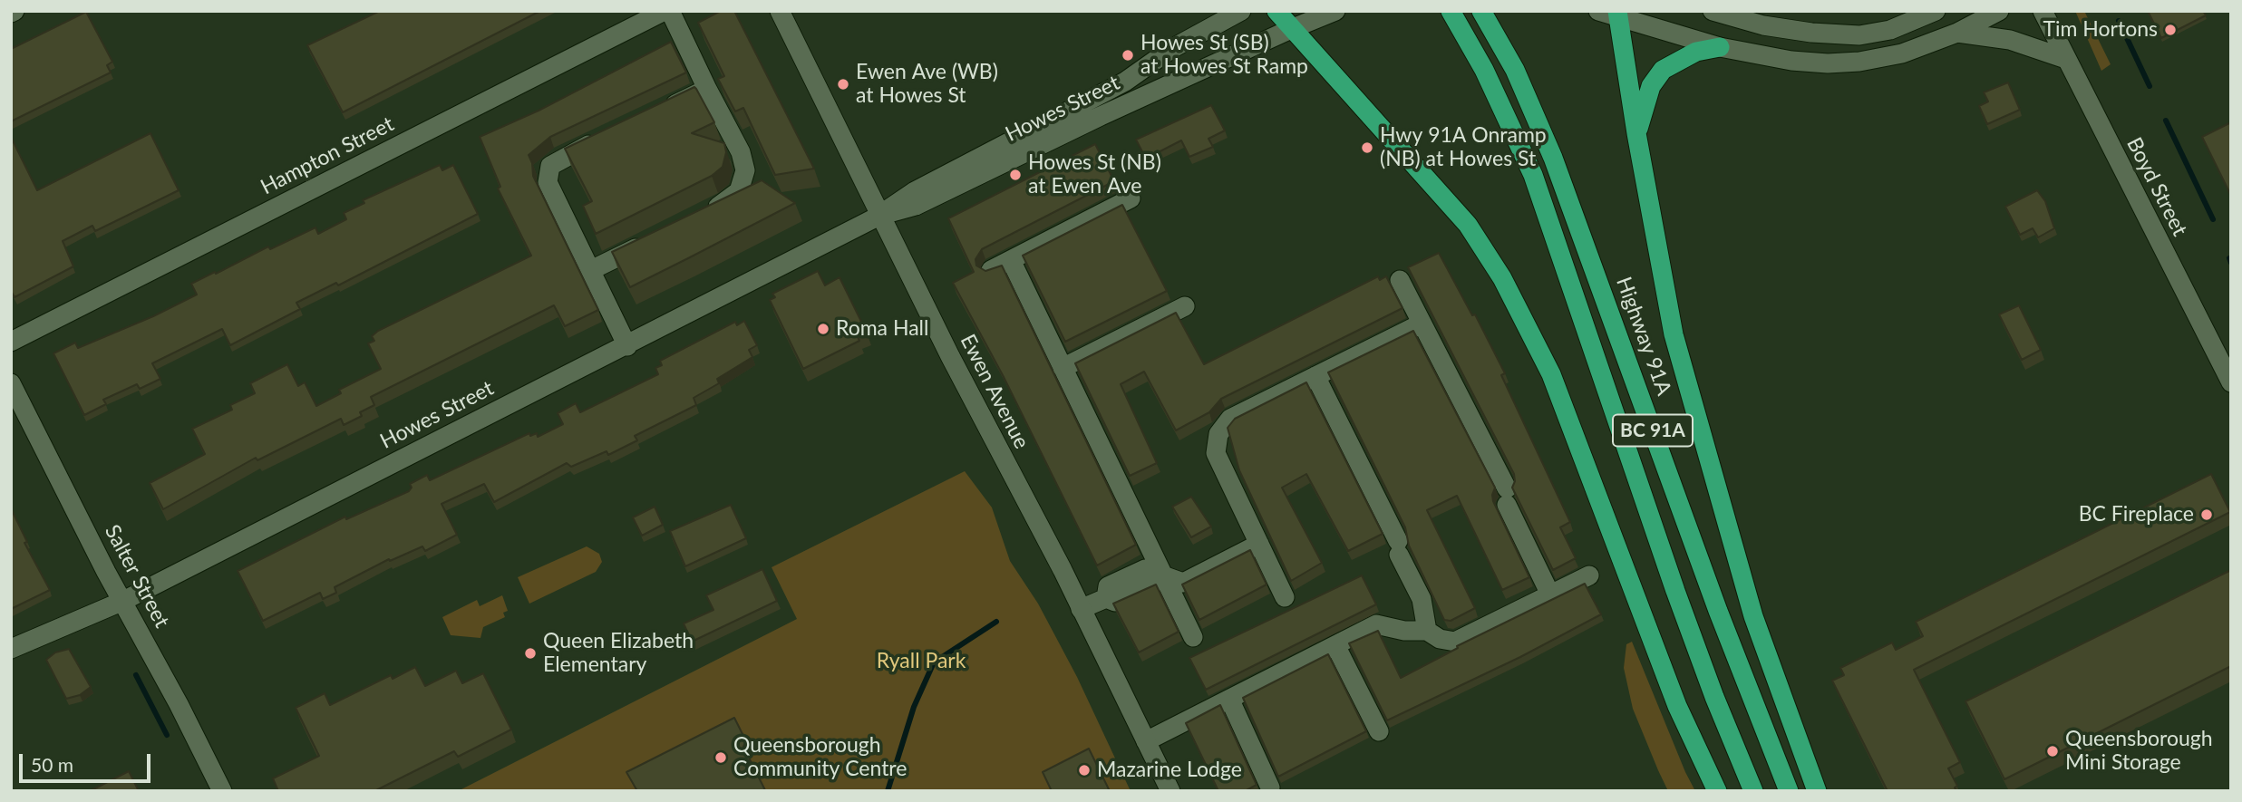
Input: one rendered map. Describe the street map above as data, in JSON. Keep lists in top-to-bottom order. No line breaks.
{"streets":{"highway":["Highway 91A","BC 91A"],"street":["Howes Street","Hampton Street","Boyd Street","Ewen Avenue","Salter Street"]},"crossings":[["Howes Street","Ewen Avenue"],["Howes Street","Salter Street"]],"parks":["Ryall Park"],"places":["Tim Hortons","Howes St (SB) at Howes St Ramp","Ewen Ave (WB) at Howes St","Hwy 91A Onramp (NB) at Howes St","Howes St (NB) at Ewen Ave","Roma Hall","BC Fireplace","Queen Elizabeth Elementary","Queensborough Mini Storage","Queensborough Community Centre","Mazarine Lodge"],"scale_bar":"50 m"}
